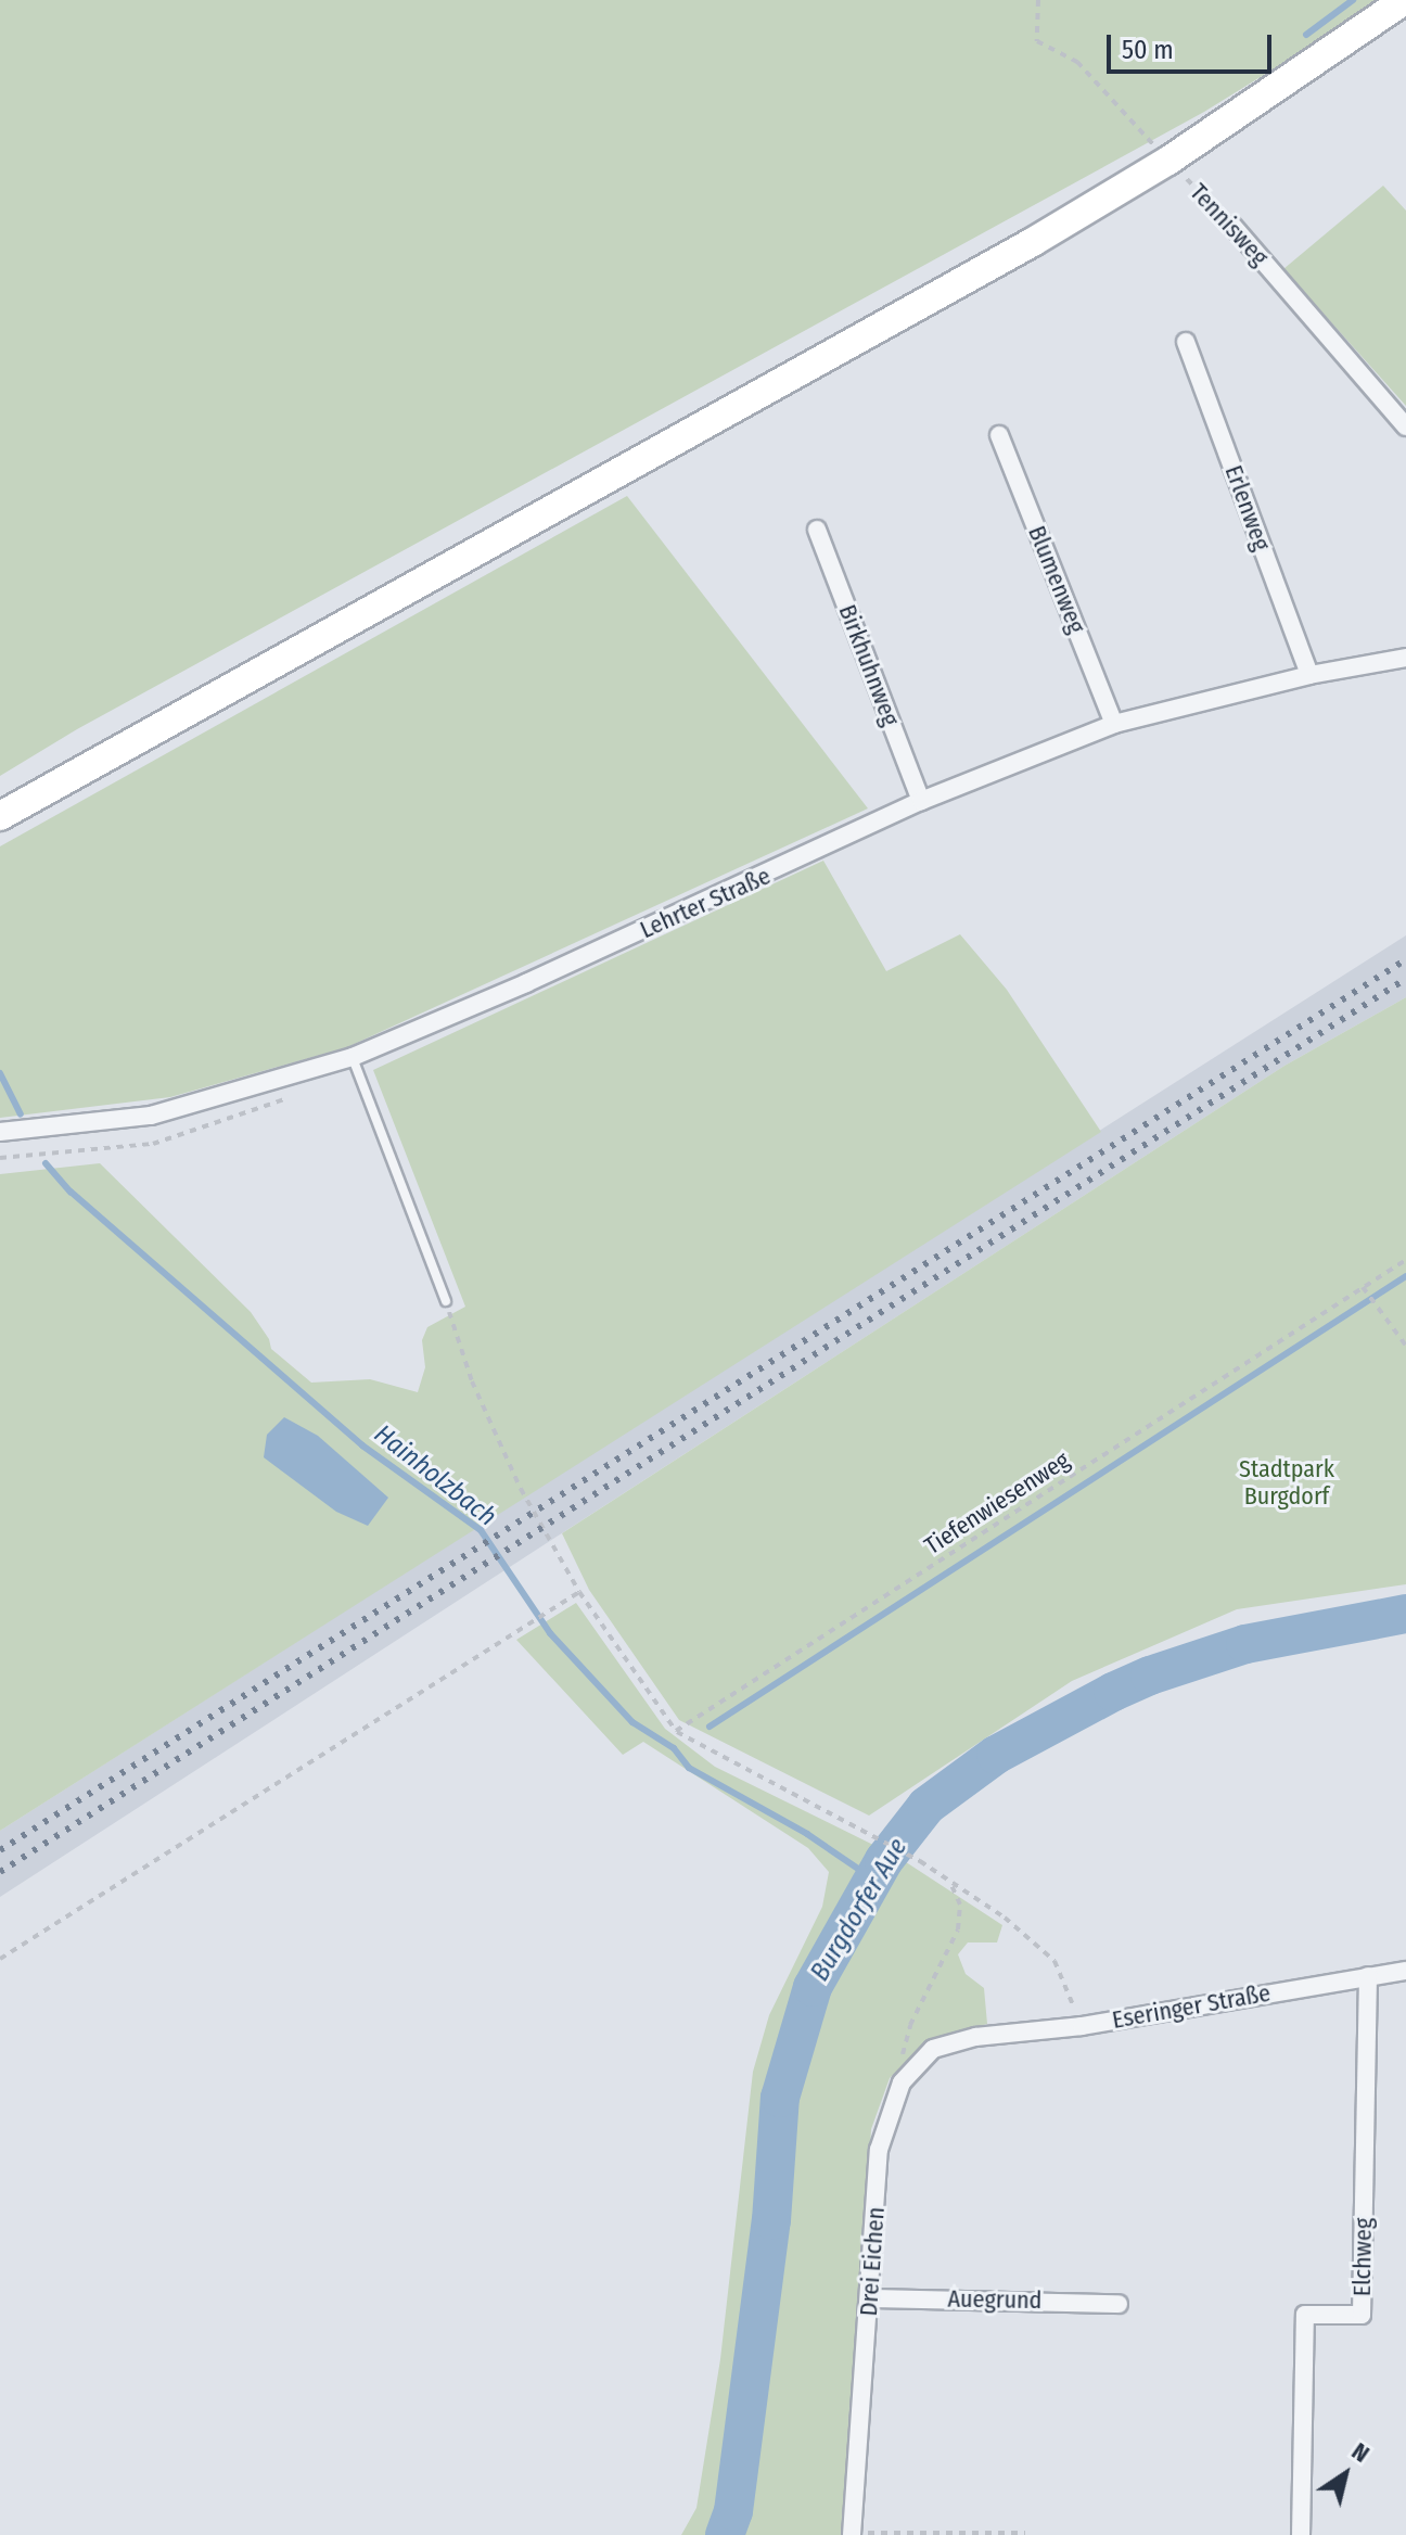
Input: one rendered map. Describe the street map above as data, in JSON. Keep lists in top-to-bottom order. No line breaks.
{"streets":{"street":["Tennisweg","Erlenweg","Blumenweg","Birkhuhnweg","Lehrter Straße","Eseringer Straße","Elchweg","Drei Eichen","Auegrund"],"path":["Tiefenwiesenweg"]},"crossings":[["Erlenweg","Lehrter Straße"],["Blumenweg","Lehrter Straße"],["Birkhuhnweg","Lehrter Straße"],["Eseringer Straße","Elchweg"],["Eseringer Straße","Drei Eichen"],["Drei Eichen","Auegrund"]],"water":["Hainholzbach","Burgdorfer Aue"],"parks":["Stadtpark Burgdorf"],"scale_bar":"50 m","north":"top right"}
